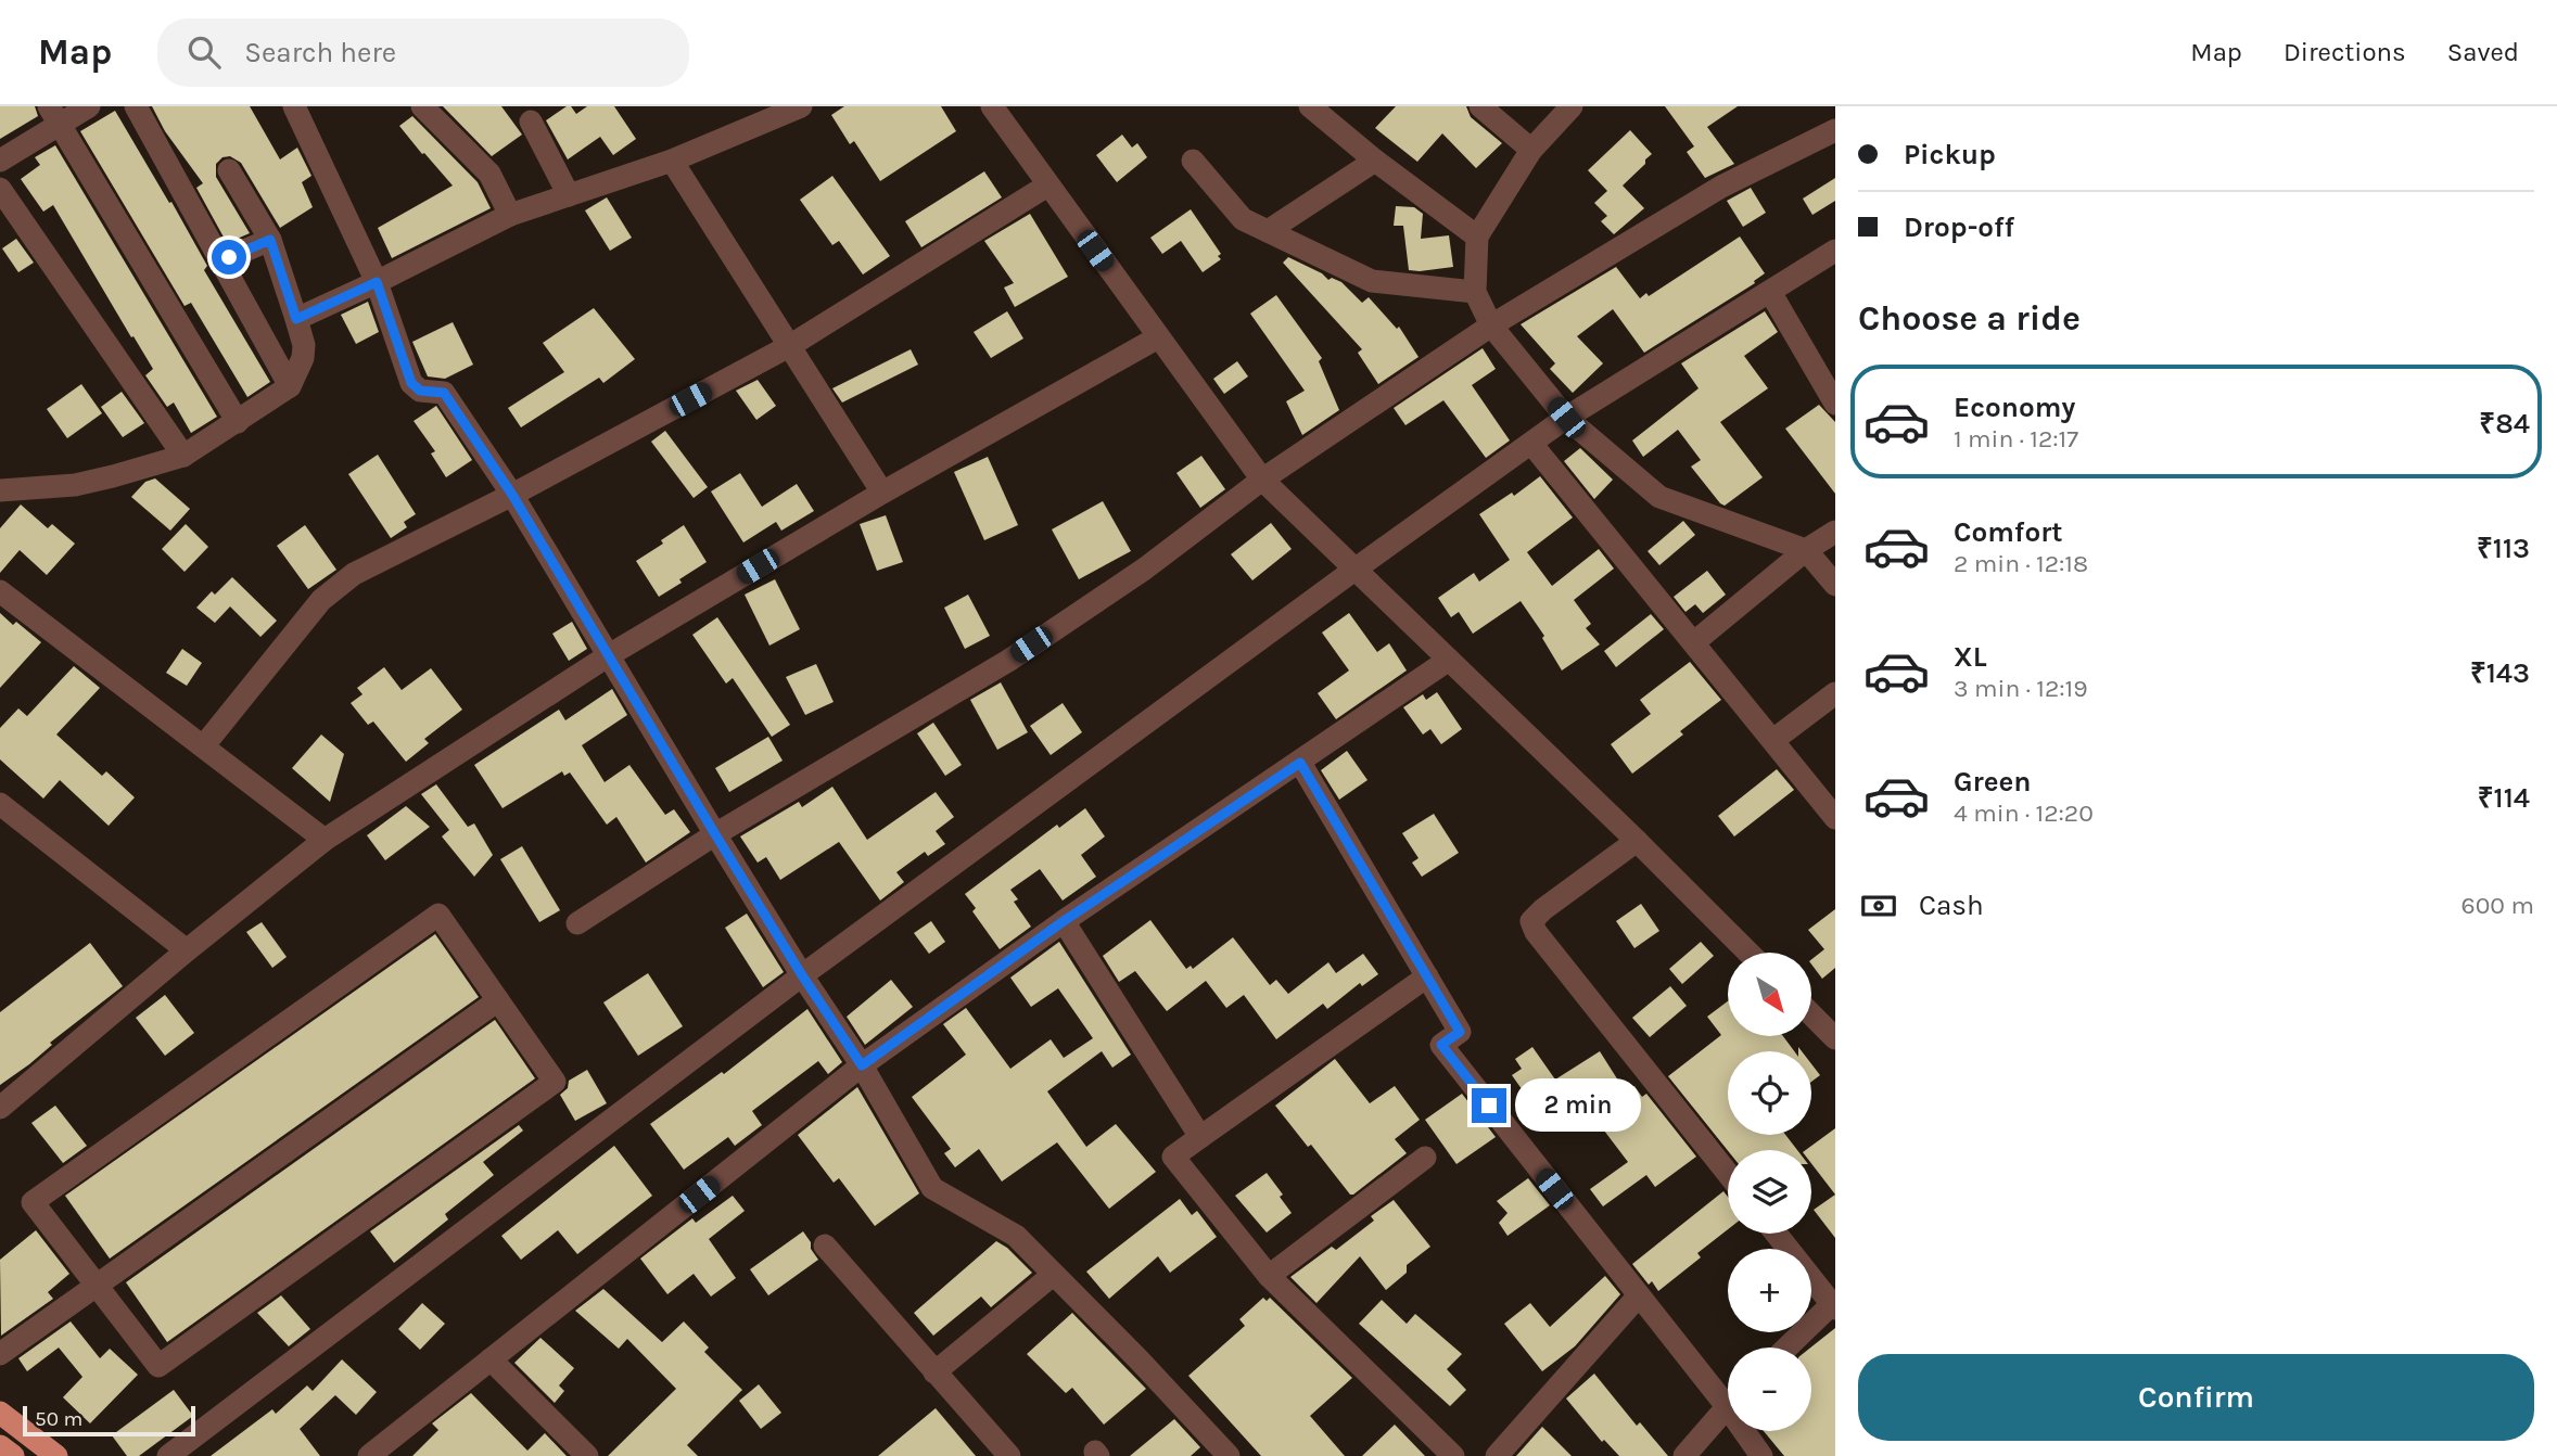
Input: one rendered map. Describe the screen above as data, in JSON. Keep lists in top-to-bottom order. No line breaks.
{"scale_bar":"50 m","north":"bottom right","page":{"header":"Map","search":"Search here","nav":["Map","Directions","Saved"],"banner":["Pickup","Drop-off"],"heading":"Choose a ride","list":[{"name":"Economy","note":"1 min · 12:17","value":"₹84"},{"name":"Comfort","note":"2 min · 12:18","value":"₹113"},{"name":"XL","note":"3 min · 12:19","value":"₹143"},{"name":"Green","note":"4 min · 12:20","value":"₹114"}],"pay":["Cash","600 m"],"map_buttons":["+","−"],"bubble":"2 min","buttons":"Confirm","scale":"50 m"}}
